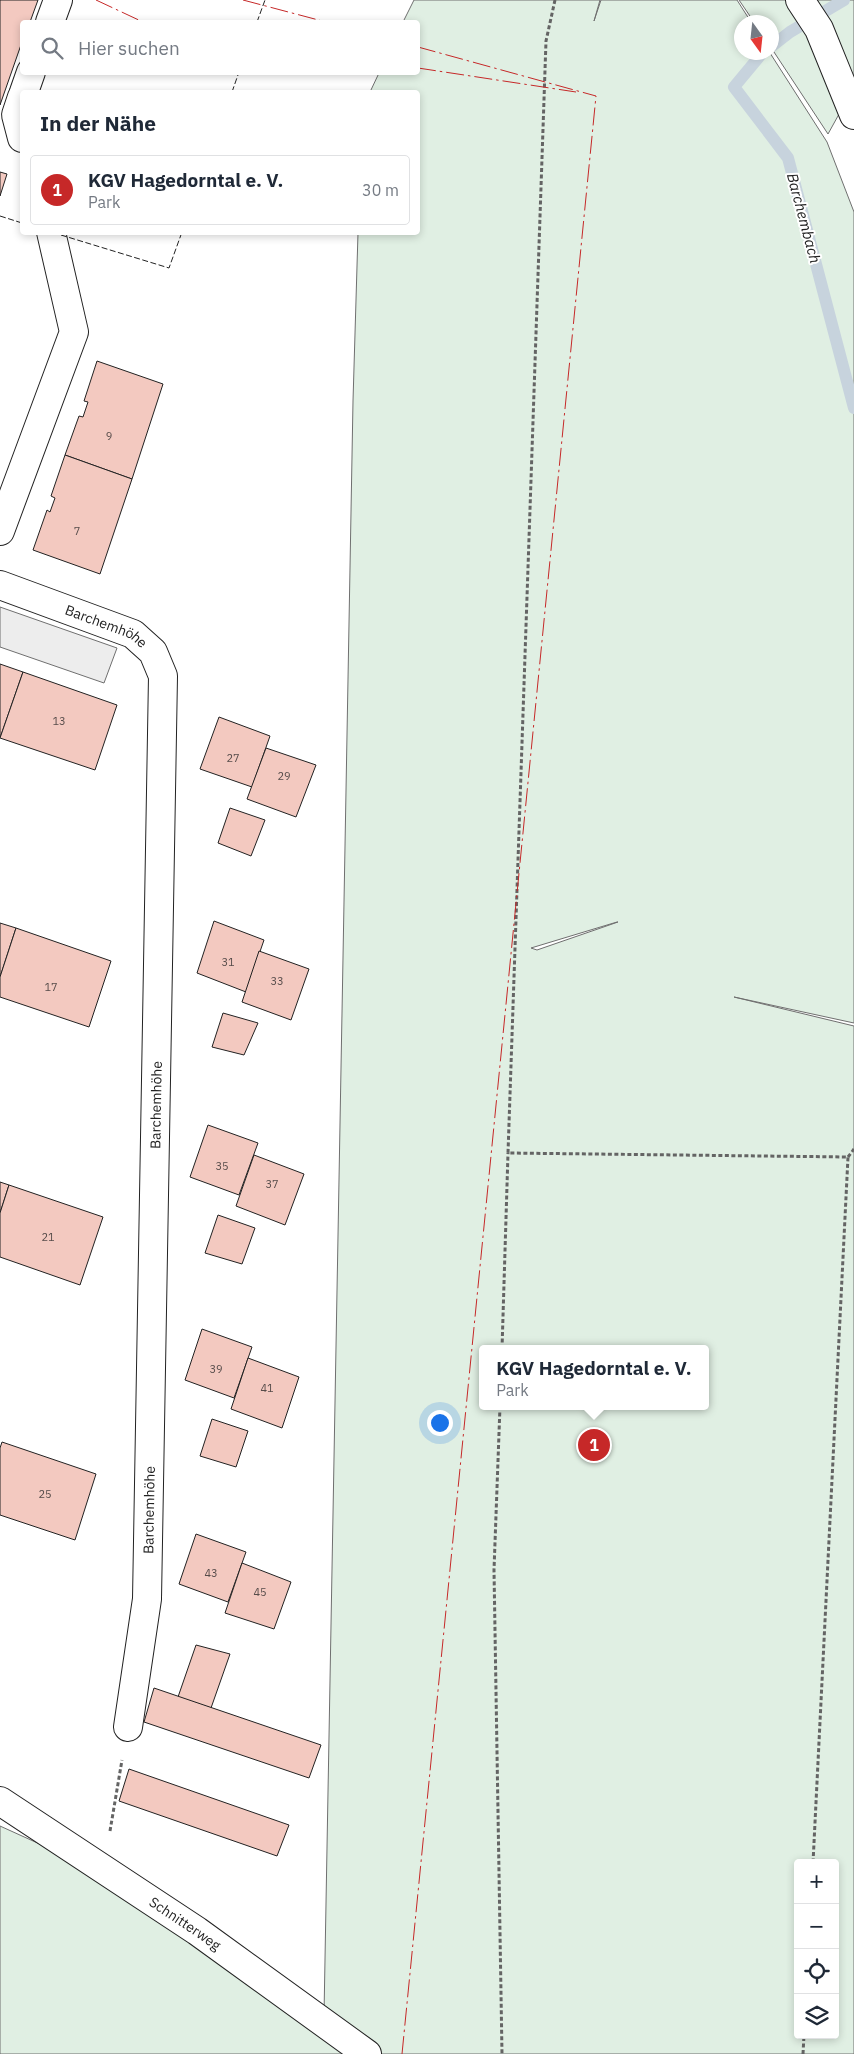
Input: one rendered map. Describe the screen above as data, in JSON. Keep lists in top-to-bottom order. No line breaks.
{"streets":{"street":["Barchemhöhe","Schnitterweg"]},"water":["Barchembach"],"house_numbers":["9","7","13","27","29","31","33","17","35","37","21","39","41","25","43","45"],"north":"bottom","page":{"search":"Hier suchen","heading":"In der Nähe","list":[{"mark":"1","name":"KGV Hagedorntal e. V.","note":"Park","value":"30 m"}],"popup":["KGV Hagedorntal e. V.","Park"],"pins":"1","map_buttons":["+","−"]}}
